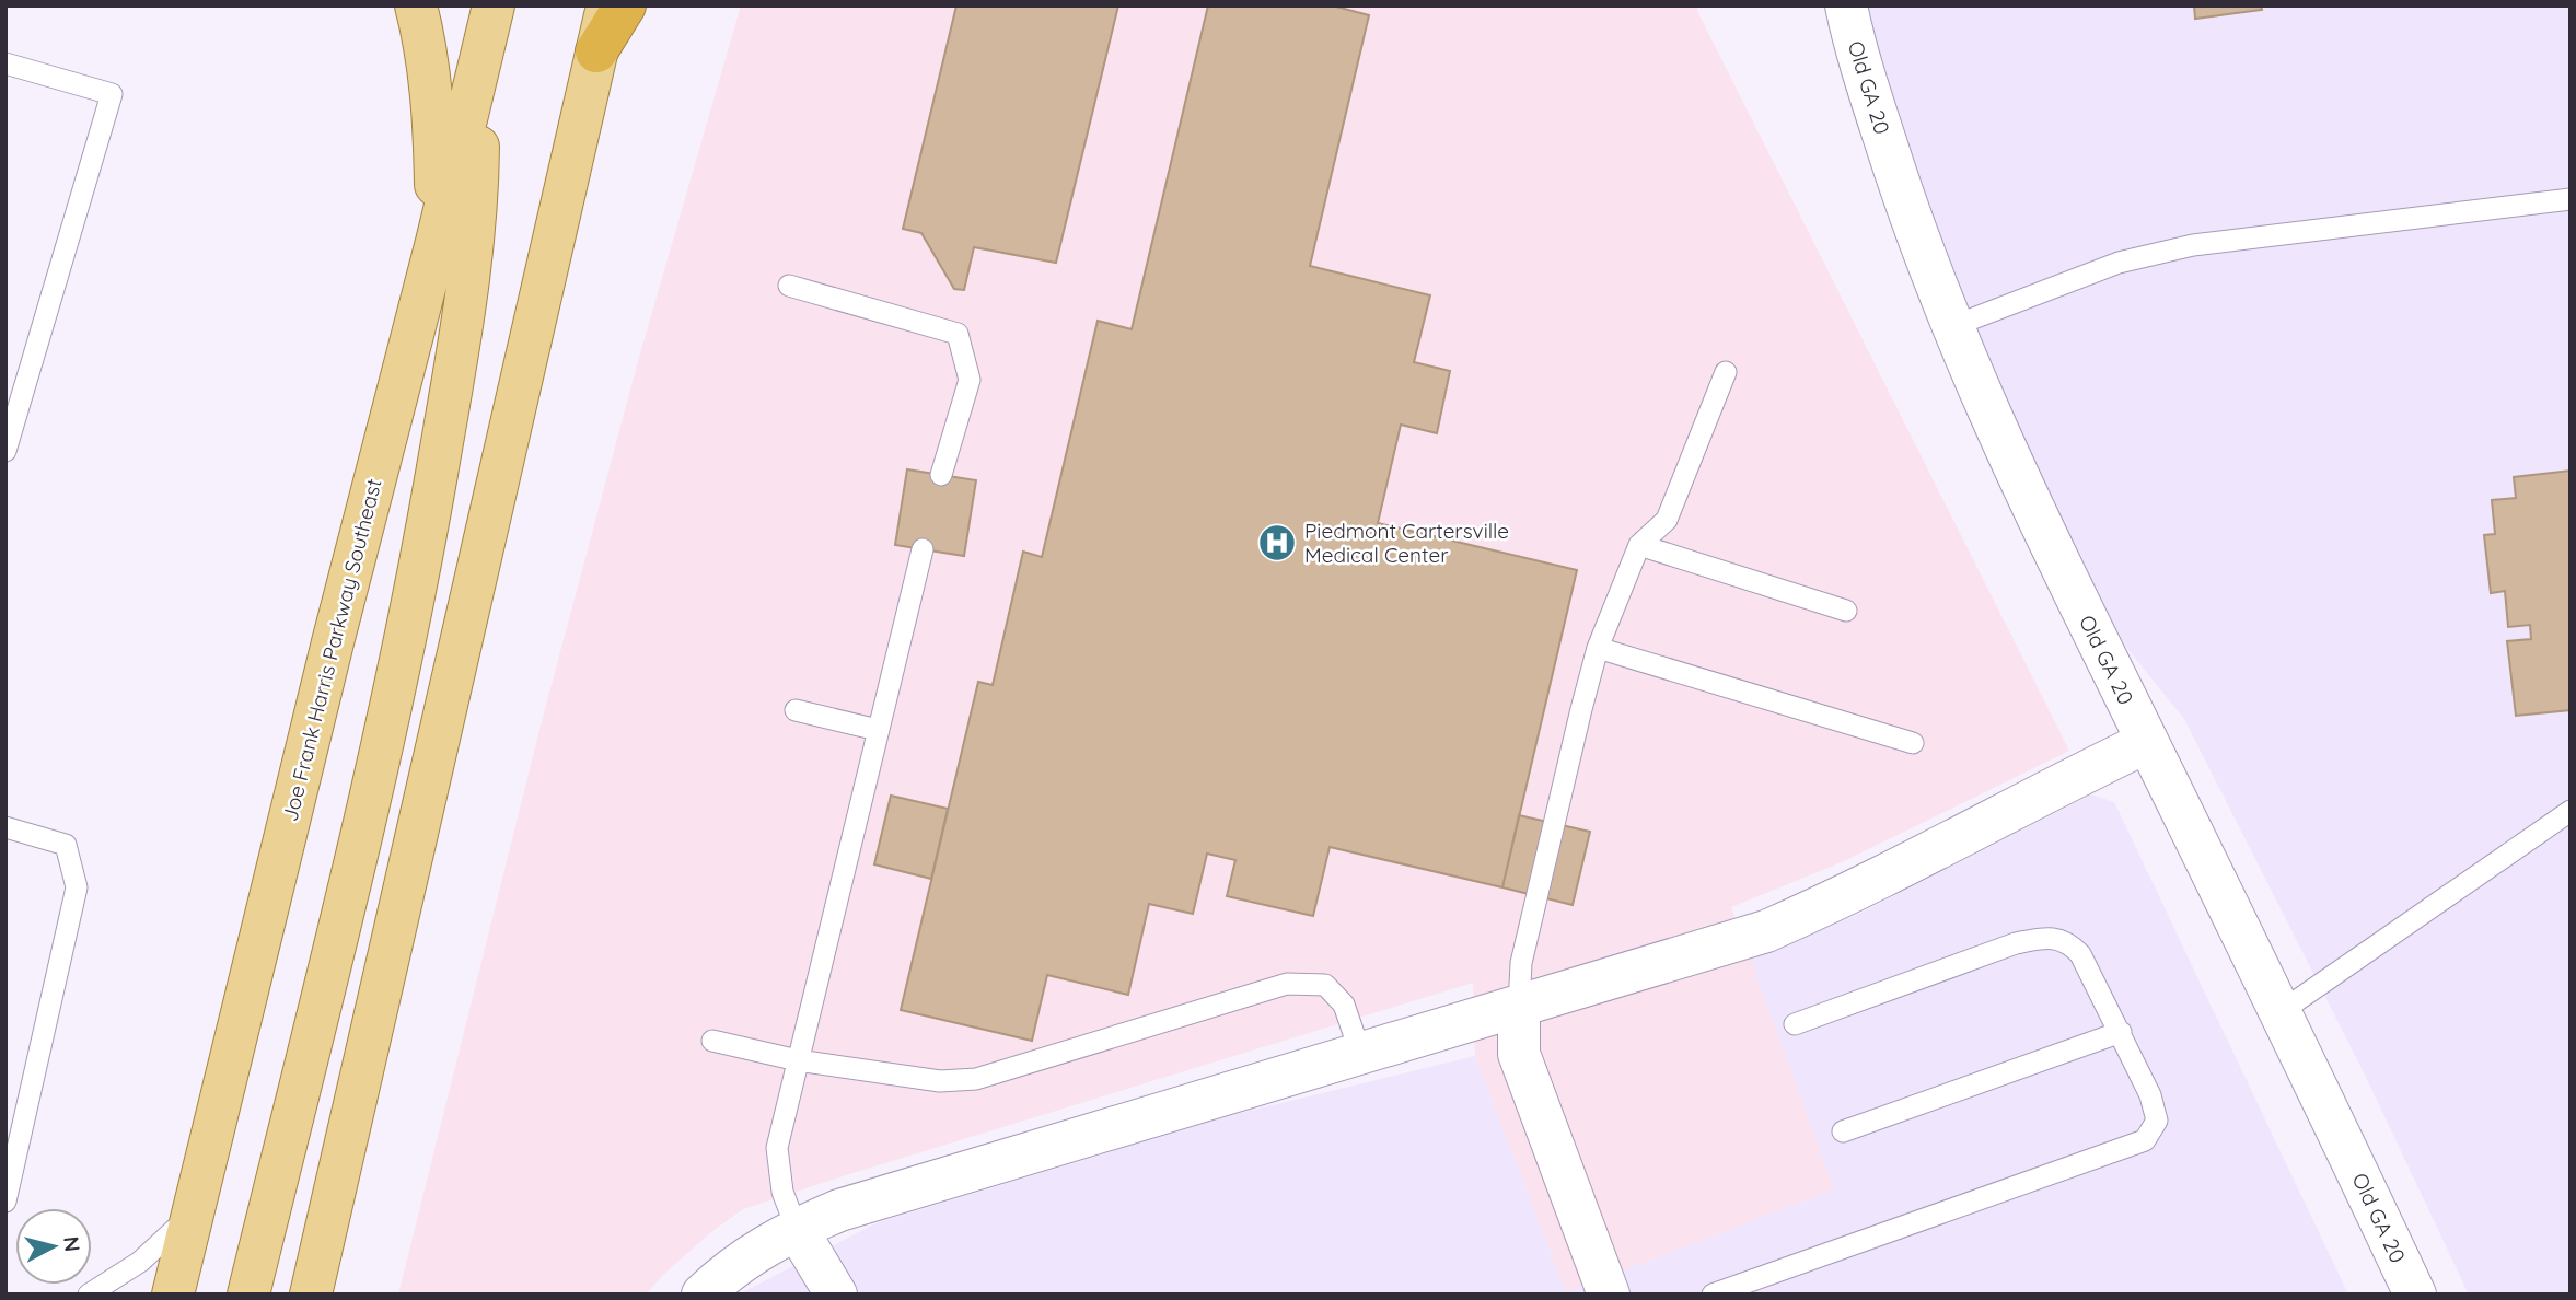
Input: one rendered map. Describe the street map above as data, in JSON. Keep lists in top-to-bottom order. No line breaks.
{"streets":{"main road":["Joe Frank Harris Parkway Southeast"],"street":["Old GA 20"]},"places":{"hospital":["Piedmont Cartersville Medical Center"]},"north":"right"}
